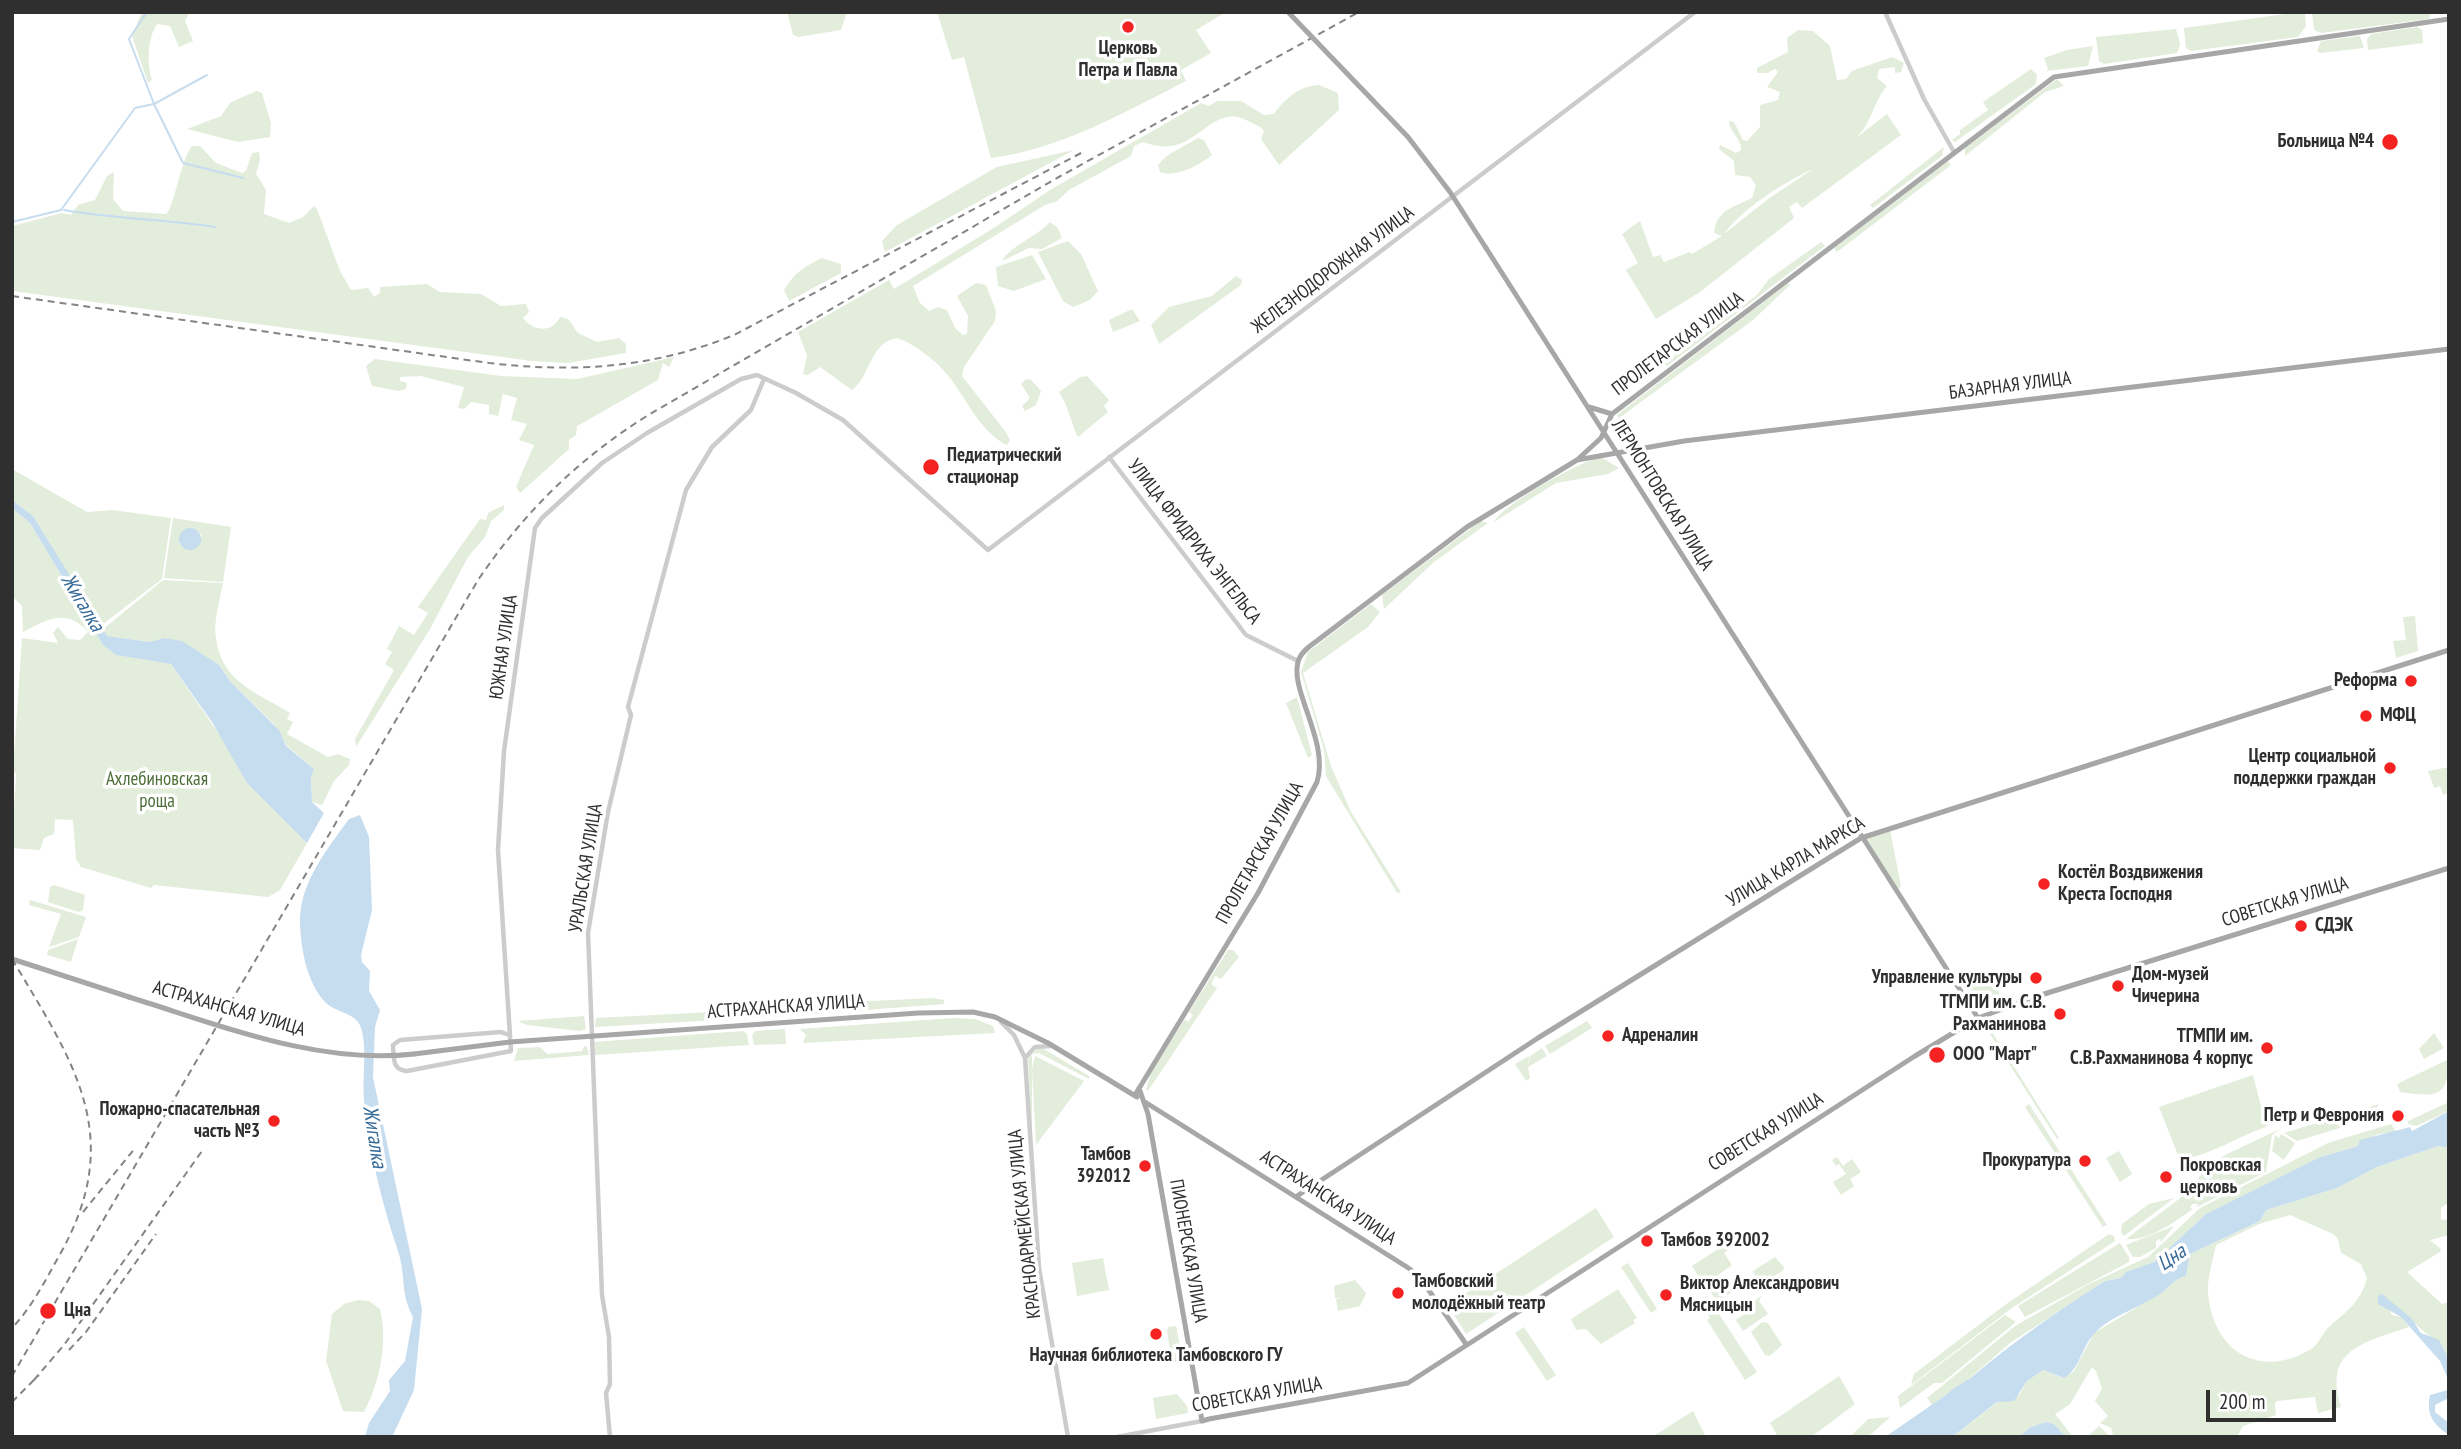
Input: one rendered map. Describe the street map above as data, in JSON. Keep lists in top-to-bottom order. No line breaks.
{"streets":{"main road":["ПРОЛЕТАРСКАЯ УЛИЦА","БАЗАРНАЯ УЛИЦА","ЛЕРМОНТОВСКАЯ УЛИЦА","УЛИЦА КАРЛА МАРКСА","СОВЕТСКАЯ УЛИЦА","АСТРАХАНСКАЯ УЛИЦА","ПИОНЕРСКАЯ УЛИЦА"],"street":["ЖЕЛЕЗНОДОРОЖНАЯ УЛИЦА","УЛИЦА ФРИДРИХА ЭНГЕЛЬСА","ЮЖНАЯ УЛИЦА","УРАЛЬСКАЯ УЛИЦА","КРАСНОАРМЕЙСКАЯ УЛИЦА"]},"crossings":[["ЖЕЛЕЗНОДОРОЖНАЯ УЛИЦА","УЛИЦА ФРИДРИХА ЭНГЕЛЬСА"],["ЖЕЛЕЗНОДОРОЖНАЯ УЛИЦА","ЮЖНАЯ УЛИЦА"],["ЖЕЛЕЗНОДОРОЖНАЯ УЛИЦА","УРАЛЬСКАЯ УЛИЦА"],["ПРОЛЕТАРСКАЯ УЛИЦА","БАЗАРНАЯ УЛИЦА"],["ПРОЛЕТАРСКАЯ УЛИЦА","ЛЕРМОНТОВСКАЯ УЛИЦА"],["ПРОЛЕТАРСКАЯ УЛИЦА","УЛИЦА ФРИДРИХА ЭНГЕЛЬСА"],["ПРОЛЕТАРСКАЯ УЛИЦА","АСТРАХАНСКАЯ УЛИЦА"],["ПРОЛЕТАРСКАЯ УЛИЦА","ПИОНЕРСКАЯ УЛИЦА"],["БАЗАРНАЯ УЛИЦА","ЛЕРМОНТОВСКАЯ УЛИЦА"],["ЛЕРМОНТОВСКАЯ УЛИЦА","УЛИЦА КАРЛА МАРКСА"],["ЛЕРМОНТОВСКАЯ УЛИЦА","СОВЕТСКАЯ УЛИЦА"],["ЮЖНАЯ УЛИЦА","УРАЛЬСКАЯ УЛИЦА"],["ЮЖНАЯ УЛИЦА","АСТРАХАНСКАЯ УЛИЦА"],["УЛИЦА КАРЛА МАРКСА","АСТРАХАНСКАЯ УЛИЦА"],["УРАЛЬСКАЯ УЛИЦА","АСТРАХАНСКАЯ УЛИЦА"],["СОВЕТСКАЯ УЛИЦА","АСТРАХАНСКАЯ УЛИЦА"],["СОВЕТСКАЯ УЛИЦА","ПИОНЕРСКАЯ УЛИЦА"],["АСТРАХАНСКАЯ УЛИЦА","КРАСНОАРМЕЙСКАЯ УЛИЦА"],["АСТРАХАНСКАЯ УЛИЦА","ПИОНЕРСКАЯ УЛИЦА"]],"water":["Жигалка","Цна"],"parks":["Ахлебиновская роща"],"places":["Церковь Петра и Павла","Больница №4","Педиатрический стационар","Реформа","МФЦ","Центр социальной поддержки граждан","Костёл Воздвижения Креста Господня","СДЭК","Управление культуры","Дом-музей Чичерина","ТГМПИ им. С.В. Рахманинова","Адреналин","ТГМПИ им. С.В.Рахманинова 4 корпус","ООО \"Март\"","Петр и Феврония","Пожарно-спасательная часть №3","Прокуратура","Тамбов 392012","Покровская церковь","Тамбов 392002","Тамбовский молодёжный театр","Виктор Александрович Мясницын","Цна","Научная библиотека Тамбовского ГУ"],"scale_bar":"200 m"}
